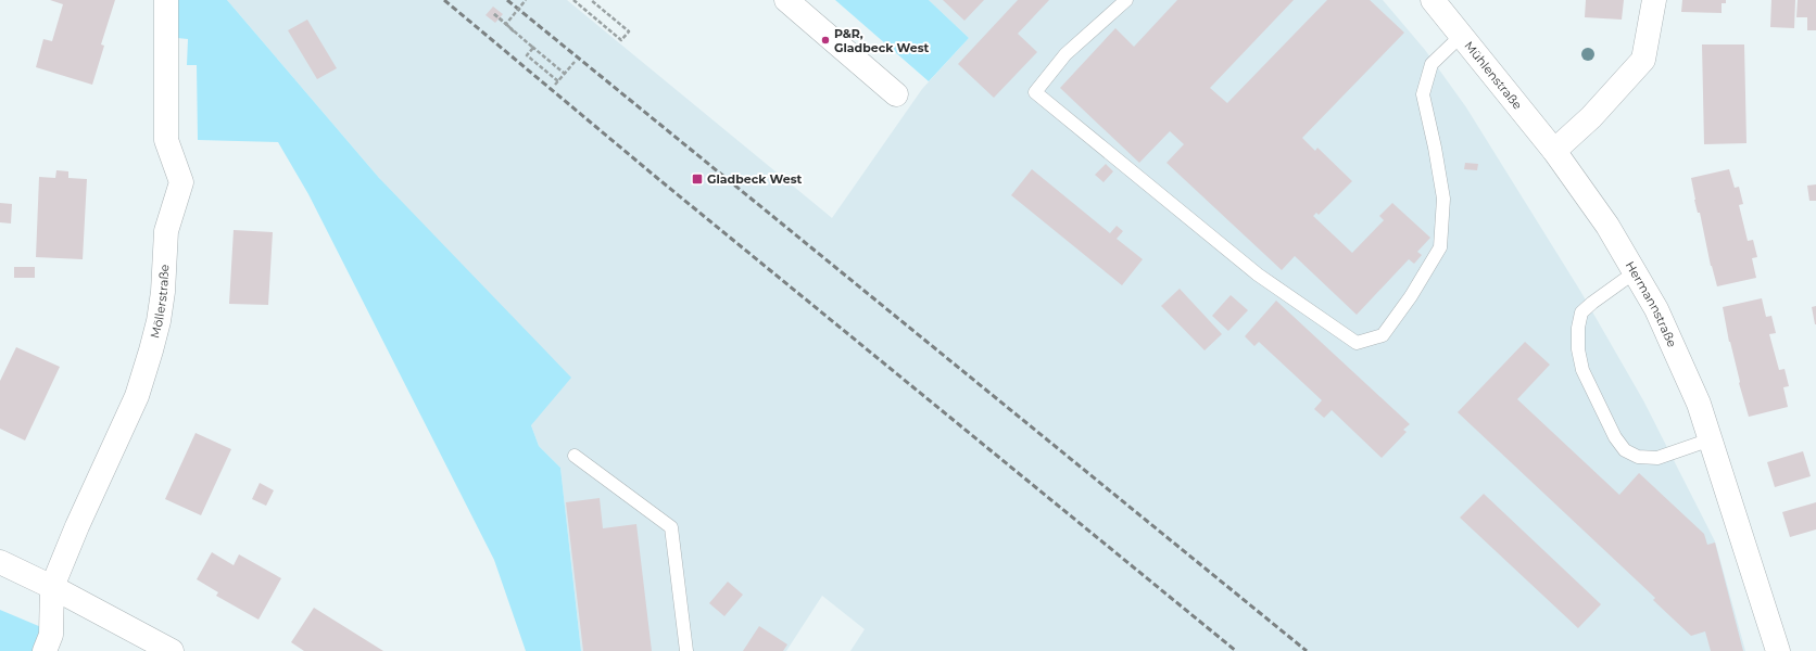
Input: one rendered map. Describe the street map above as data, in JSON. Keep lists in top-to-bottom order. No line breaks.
{"streets":{"street":["Mühlenstraße","Möllerstraße","Hermannstraße"]},"crossings":[["Mühlenstraße","Hermannstraße"]],"places":{"other":["P&R, Gladbeck West"],"transit":["Gladbeck West"]}}
